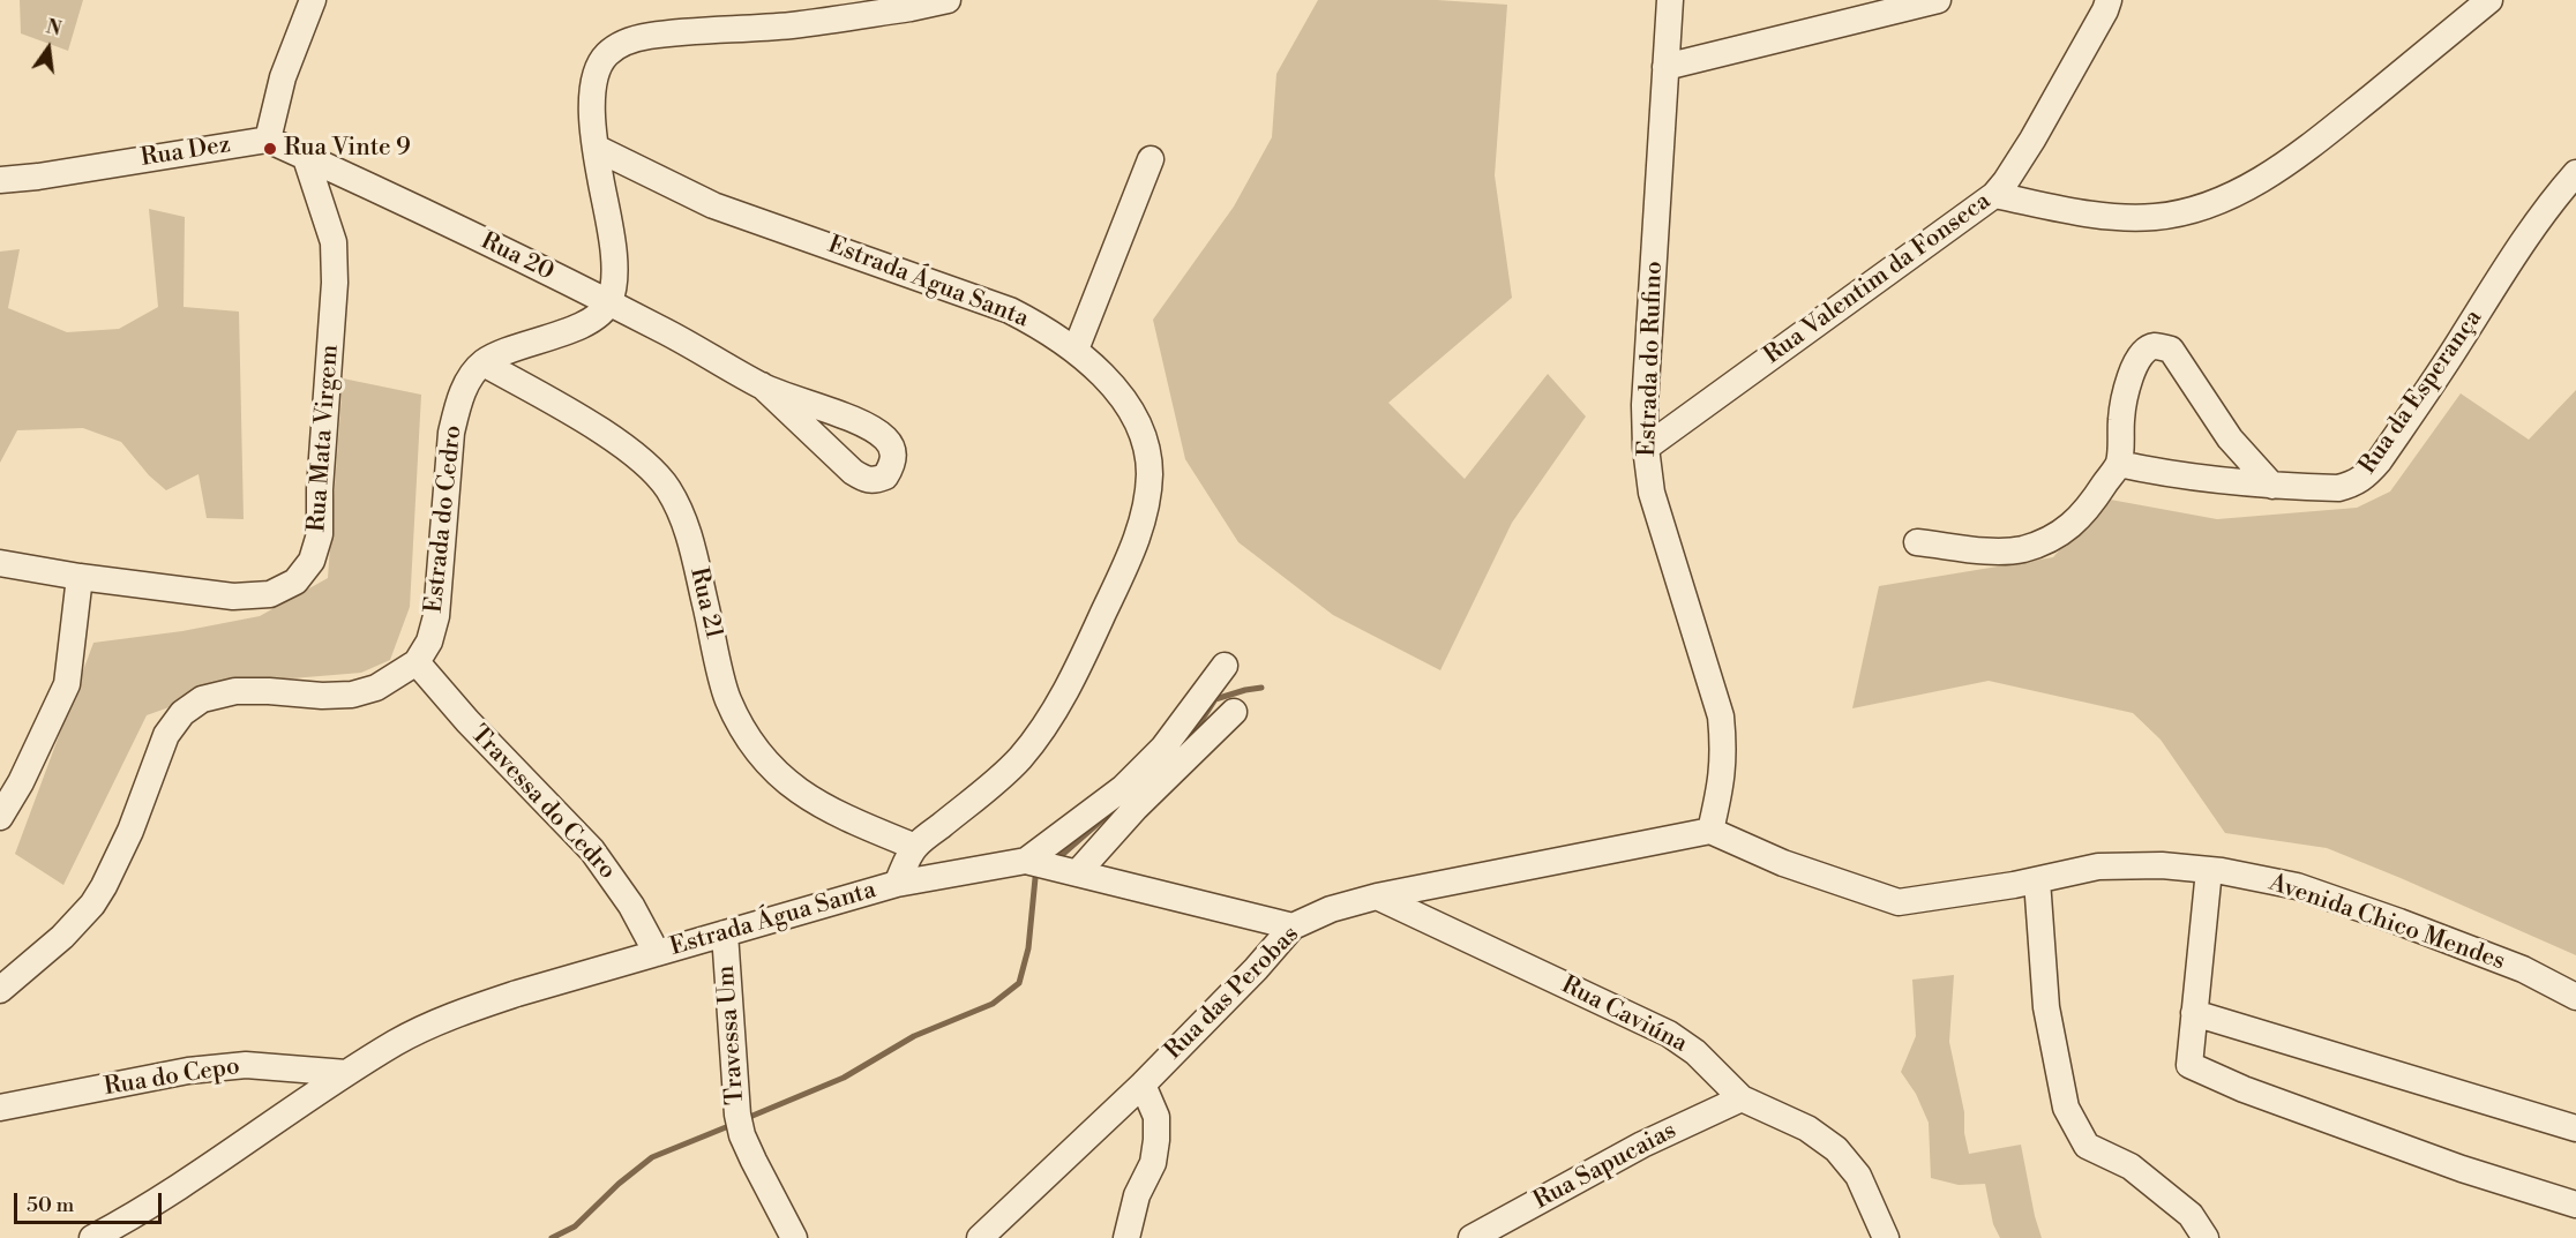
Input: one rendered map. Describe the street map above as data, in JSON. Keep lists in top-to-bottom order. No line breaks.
{"streets":{"street":["Rua Dez","Rua 20","Rua Valentim da Fonseca","Estrada Água Santa","Estrada do Rufino","Rua da Esperança","Rua Mata Virgem","Estrada do Cedro","Rua 21","Travessa do Cedro","Avenida Chico Mendes","Rua das Perobas","Rua Caviúna","Travessa Um","Rua do Cepo","Rua Sapucaias"]},"crossings":[["Rua Dez","Rua 20"],["Rua 20","Rua Mata Virgem"],["Rua 20","Estrada do Cedro"],["Rua Valentim da Fonseca","Estrada do Rufino"],["Estrada Água Santa","Rua 21"],["Estrada Água Santa","Travessa do Cedro"],["Estrada Água Santa","Travessa Um"],["Estrada Água Santa","Rua do Cepo"],["Estrada do Rufino","Avenida Chico Mendes"],["Estrada do Rufino","Rua das Perobas"],["Estrada do Cedro","Rua 21"],["Estrada do Cedro","Travessa do Cedro"],["Avenida Chico Mendes","Rua das Perobas"],["Rua das Perobas","Rua Caviúna"],["Rua Caviúna","Rua Sapucaias"]],"places":["Rua Vinte 9"],"scale_bar":"50 m","north":"top"}
